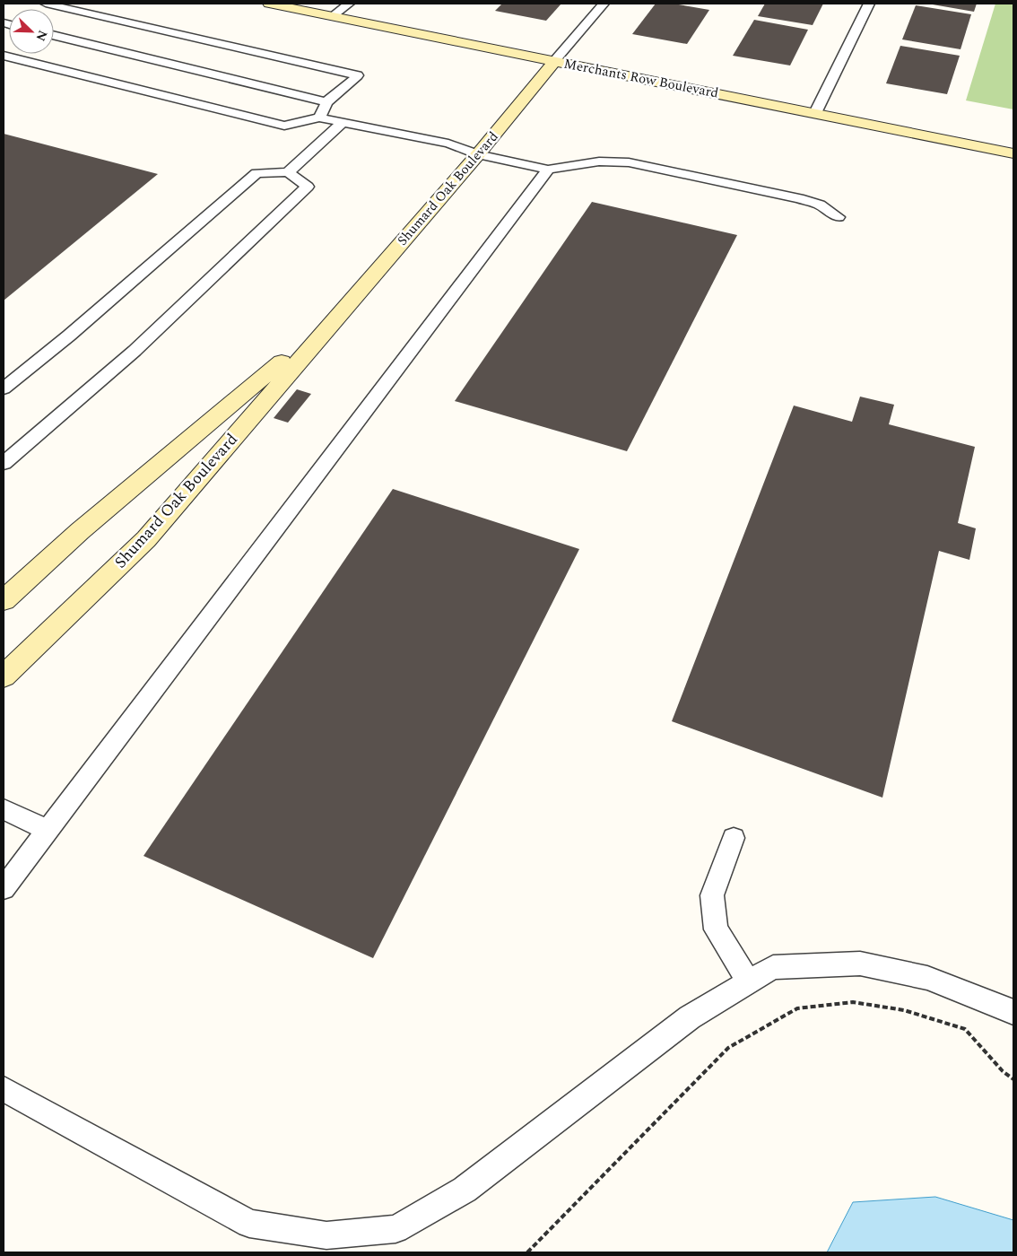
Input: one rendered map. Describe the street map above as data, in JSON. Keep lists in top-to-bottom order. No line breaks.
{"streets":{"street":["Merchants Row Boulevard","Shumard Oak Boulevard"]},"crossings":[["Merchants Row Boulevard","Shumard Oak Boulevard"]],"north":"bottom right"}
